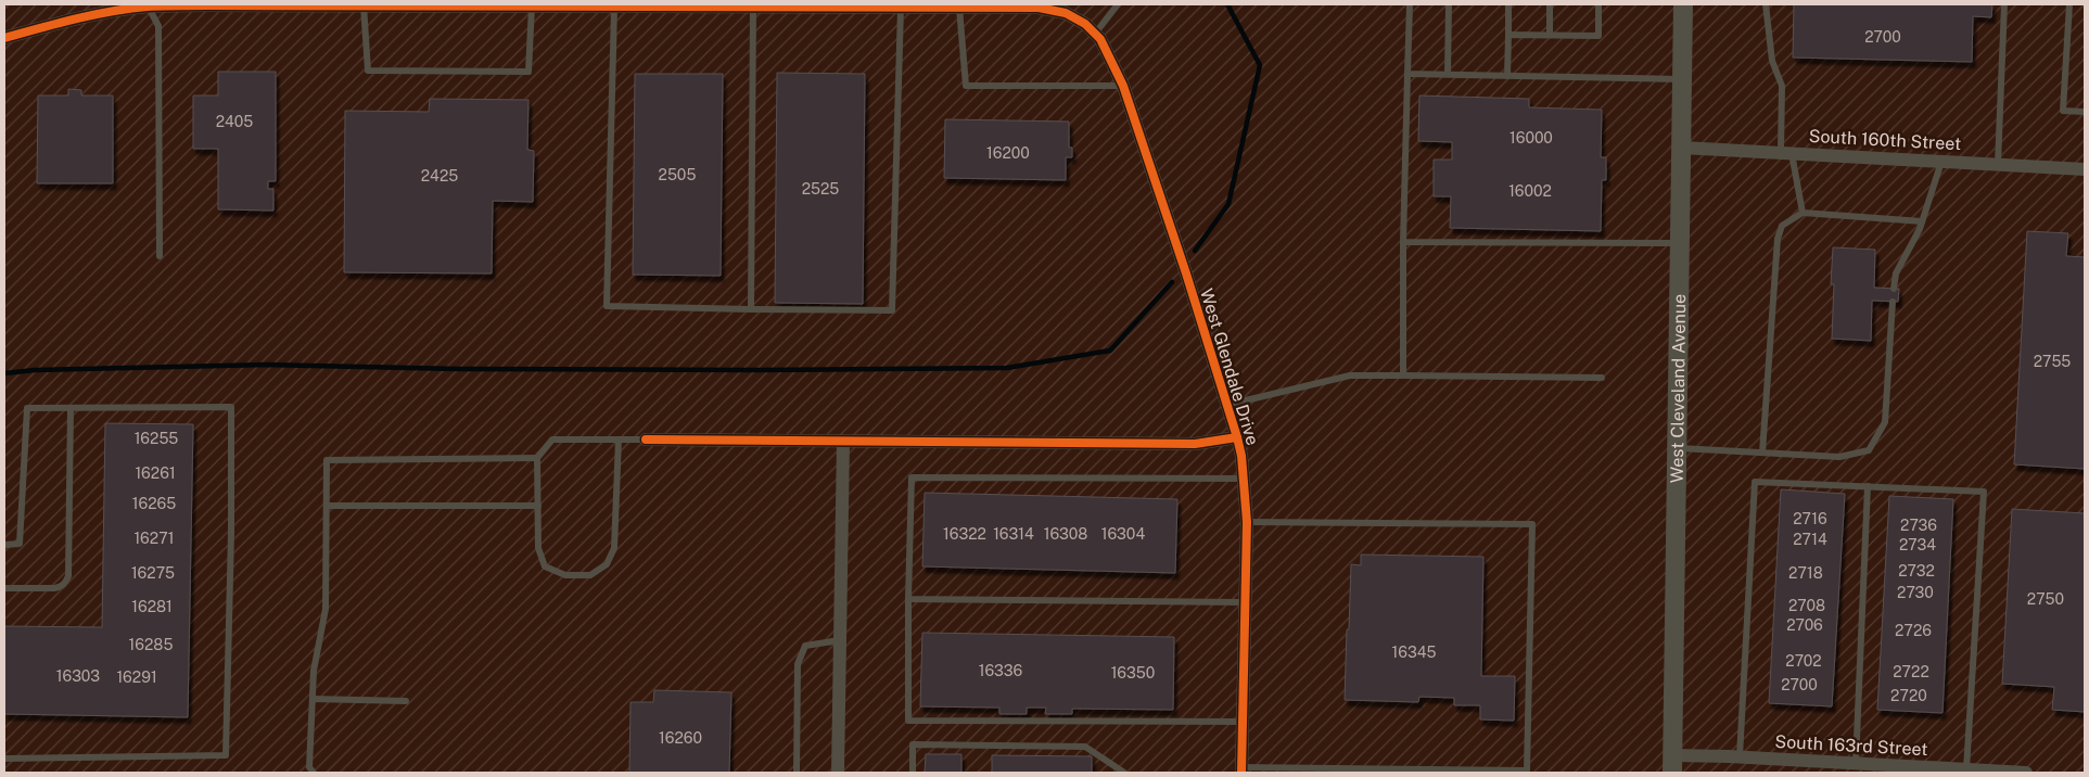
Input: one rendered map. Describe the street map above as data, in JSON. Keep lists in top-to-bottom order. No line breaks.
{"streets":{"main road":["West Cleveland Avenue"],"street":["South 160th Street","West Glendale Drive","South 163rd Street"]},"crossings":[["South 160th Street","West Cleveland Avenue"],["West Cleveland Avenue","South 163rd Street"]],"house_numbers":["2700","2405","16000","16200","2505","2425","2525","16002","2755","16255","16261","16265","2716","2736","16322","16314","16308","16304","16271","2714","2734","2732","16275","2718","2730","2750","2708","16281","2706","2726","16285","16345","2702","16336","2722","16350","16303","16291","2700","2720","16260"]}
